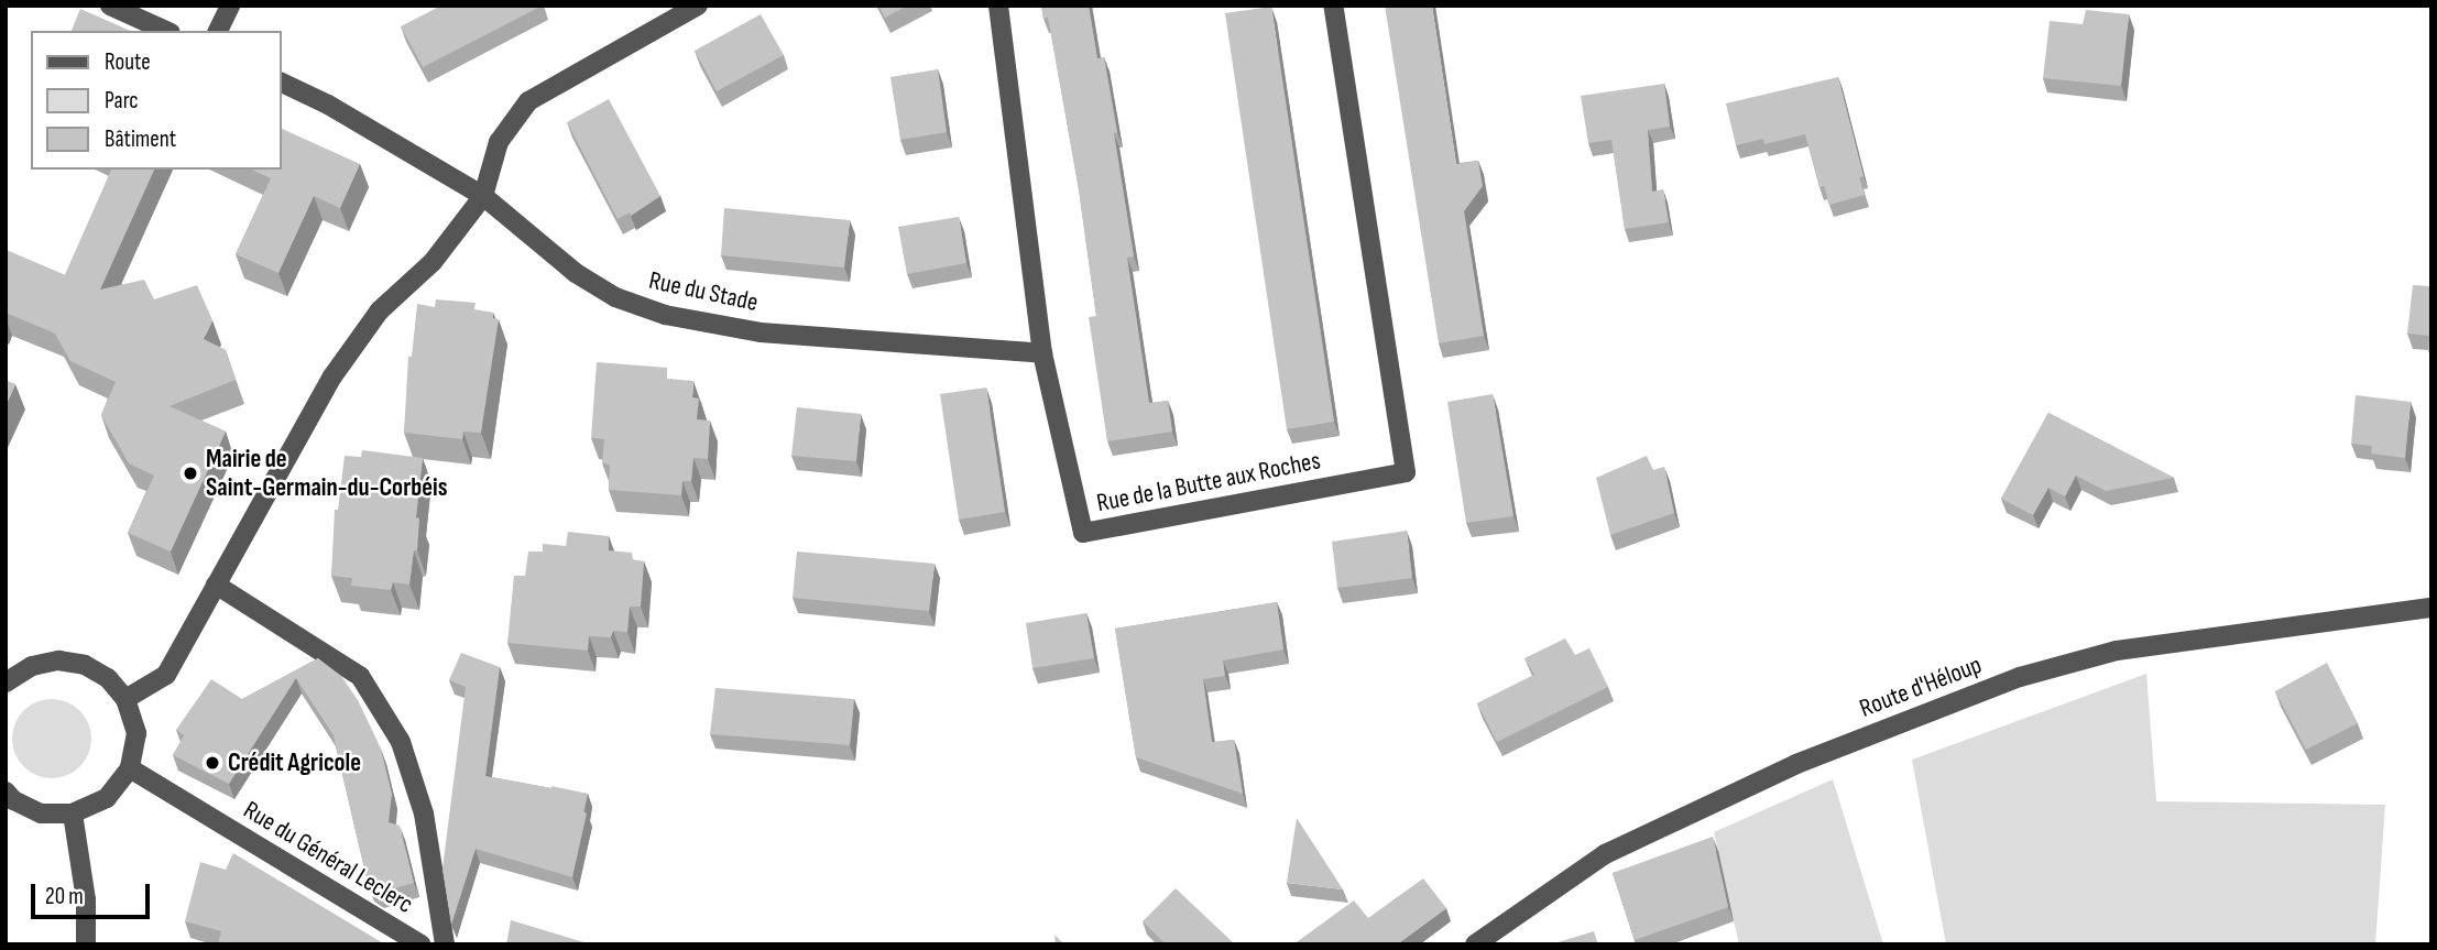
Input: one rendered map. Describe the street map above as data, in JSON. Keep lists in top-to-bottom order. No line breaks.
{"streets":{"street":["Rue du Stade","Rue de la Butte aux Roches","Route d'Héloup","Rue du Général Leclerc"]},"crossings":[["Rue du Stade","Rue de la Butte aux Roches"]],"places":["Mairie de Saint-Germain-du-Corbéis","Crédit Agricole"],"legend":["Route","Parc","Bâtiment"],"scale_bar":"20 m"}
